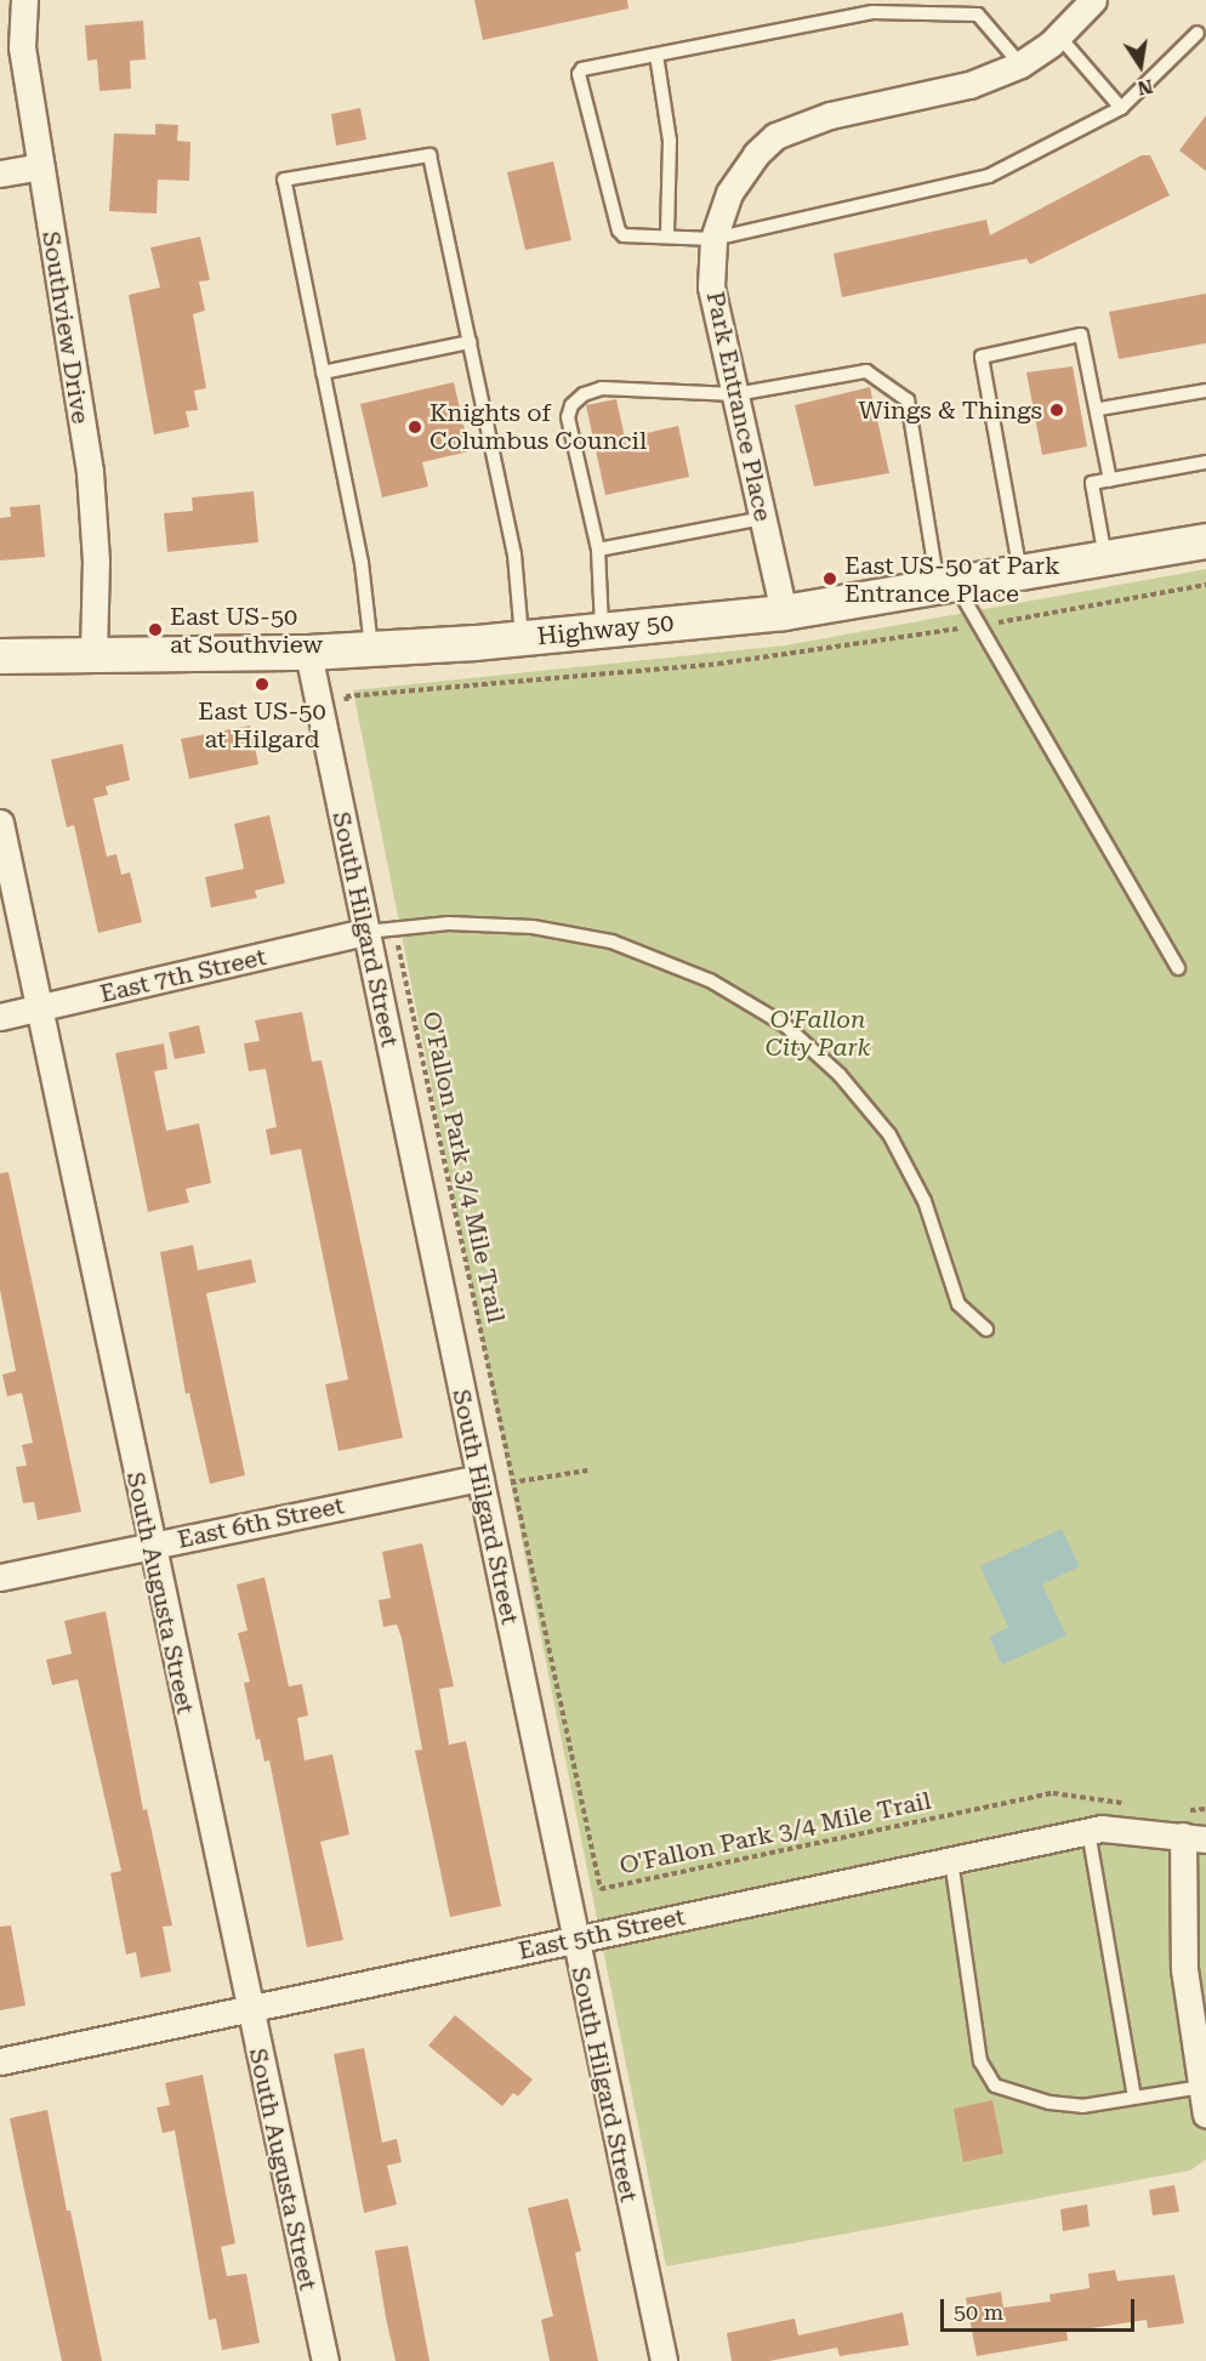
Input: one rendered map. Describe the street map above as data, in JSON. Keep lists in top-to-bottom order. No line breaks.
{"streets":{"main road":["Highway 50"],"street":["Southview Drive","Park Entrance Place","South Hilgard Street","East 7th Street","East 6th Street","South Augusta Street","East 5th Street"],"path":["O'Fallon Park 3/4 Mile Trail"]},"crossings":[["Southview Drive","Highway 50"],["Park Entrance Place","Highway 50"],["Highway 50","South Hilgard Street"],["South Hilgard Street","East 7th Street"],["South Hilgard Street","East 6th Street"],["South Hilgard Street","East 5th Street"],["East 7th Street","South Augusta Street"],["East 6th Street","South Augusta Street"],["South Augusta Street","East 5th Street"]],"parks":["O'Fallon City Park"],"places":["Wings & Things","Knights of Columbus Council","East US-50 at Park Entrance Place","East US-50 at Southview","East US-50 at Hilgard"],"scale_bar":"50 m","north":"bottom"}
